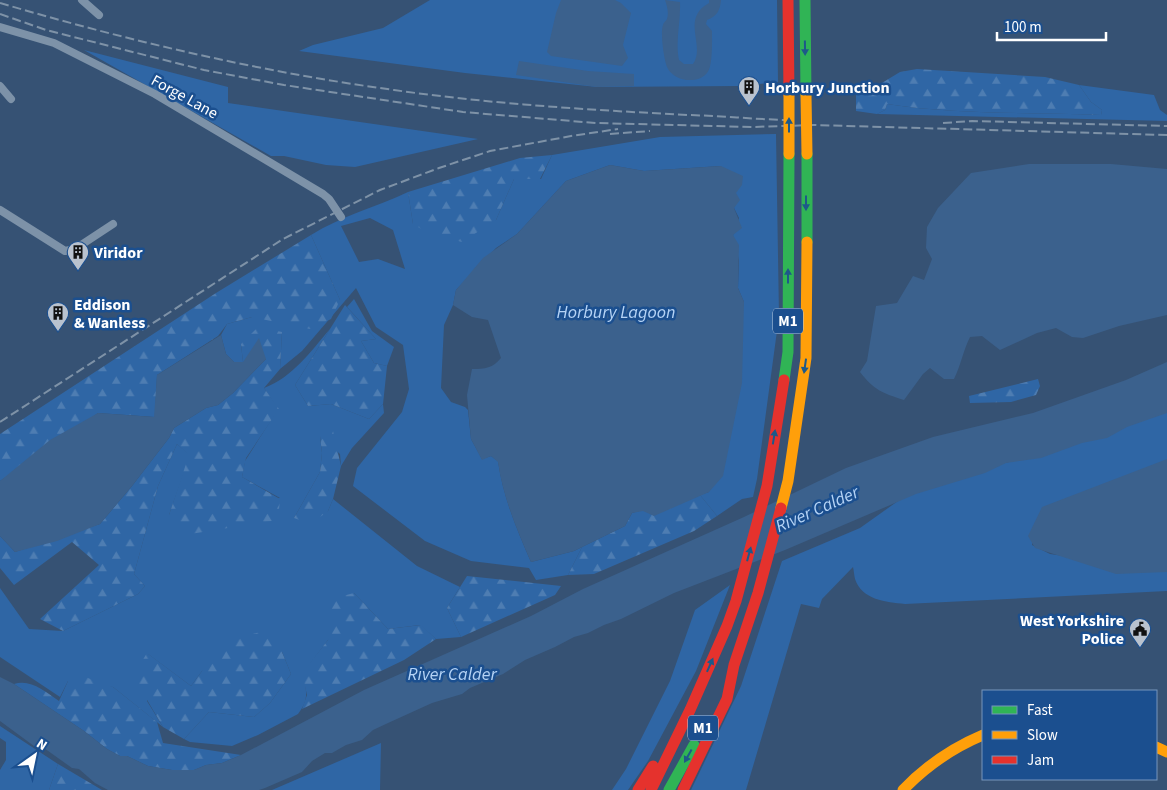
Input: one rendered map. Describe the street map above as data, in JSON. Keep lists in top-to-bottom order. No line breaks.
{"streets":{"main road":["M1"],"street":["Forge Lane"]},"water":["Horbury Lagoon","River Calder"],"places":{"building":["Horbury Junction","Viridor","Eddison & Wanless"],"public building":["West Yorkshire Police"]},"legend":["Fast","Slow","Jam"],"scale_bar":"100 m","north":"top right"}
